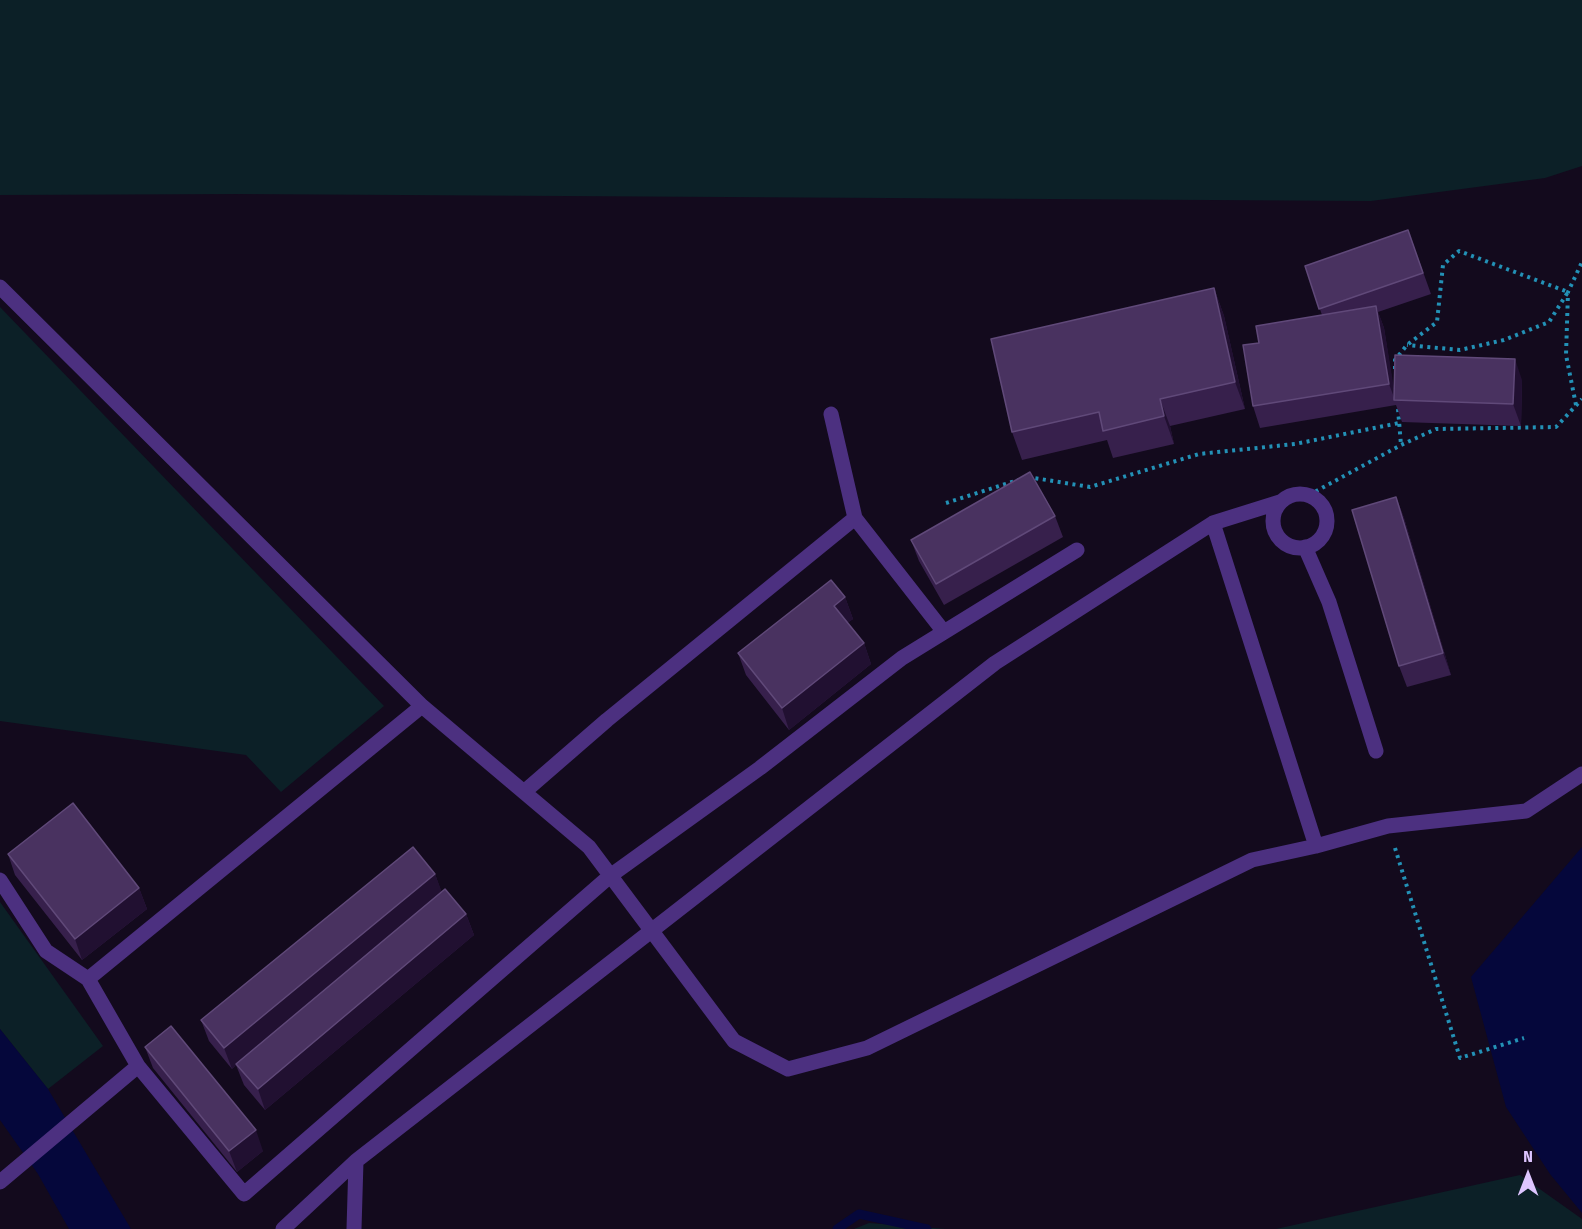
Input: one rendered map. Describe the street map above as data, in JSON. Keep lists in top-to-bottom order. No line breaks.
{"north":"top"}
